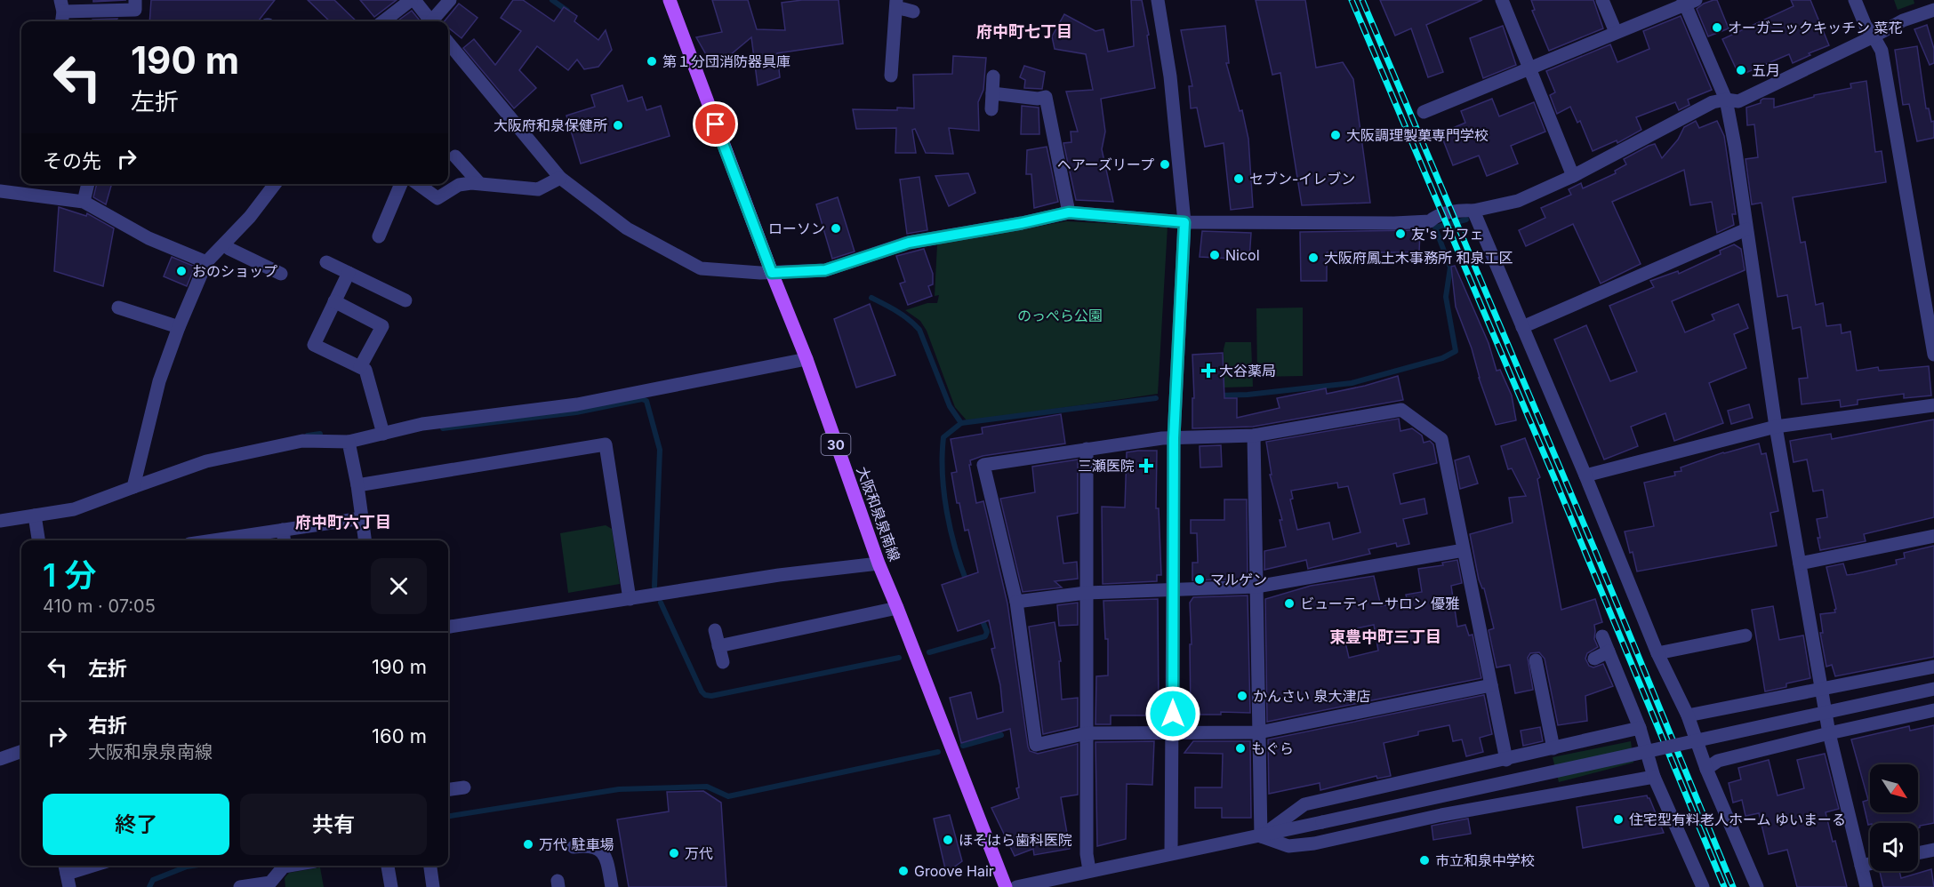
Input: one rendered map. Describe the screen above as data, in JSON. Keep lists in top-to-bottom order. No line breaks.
{"streets":{"main road":["30","大阪和泉泉南線"]},"districts":["府中町七丁目","府中町六丁目","東豊中町三丁目"],"parks":["のっぺら公園"],"places":{"other":["オーガニックキッチン 菜花","第１分団消防器具庫","五月","大阪府和泉保健所","大阪調理製菓専門学校","ヘアーズリープ","セブン-イレブン","ローソン","友's カフェ","Nicol","大阪府鳳土木事務所 和泉工区","おのショップ","マルゲン","ビューティーサロン 優雅","かんさい 泉大津店","もぐら","住宅型有料老人ホーム ゆいまーる","ほそはら歯科医院","万代 駐車場","万代","市立和泉中学校","Groove Hair"],"health":["大谷薬局","三瀬医院"]},"north":"bottom right","page":{"turn":["190 m","左折"],"then":"その先","heading":["1 分","410 m · 07:05"],"list":[{"name":"左折","value":"190 m"},{"name":"右折","note":"大阪和泉泉南線","value":"160 m"}],"buttons":["終了","共有"]}}
